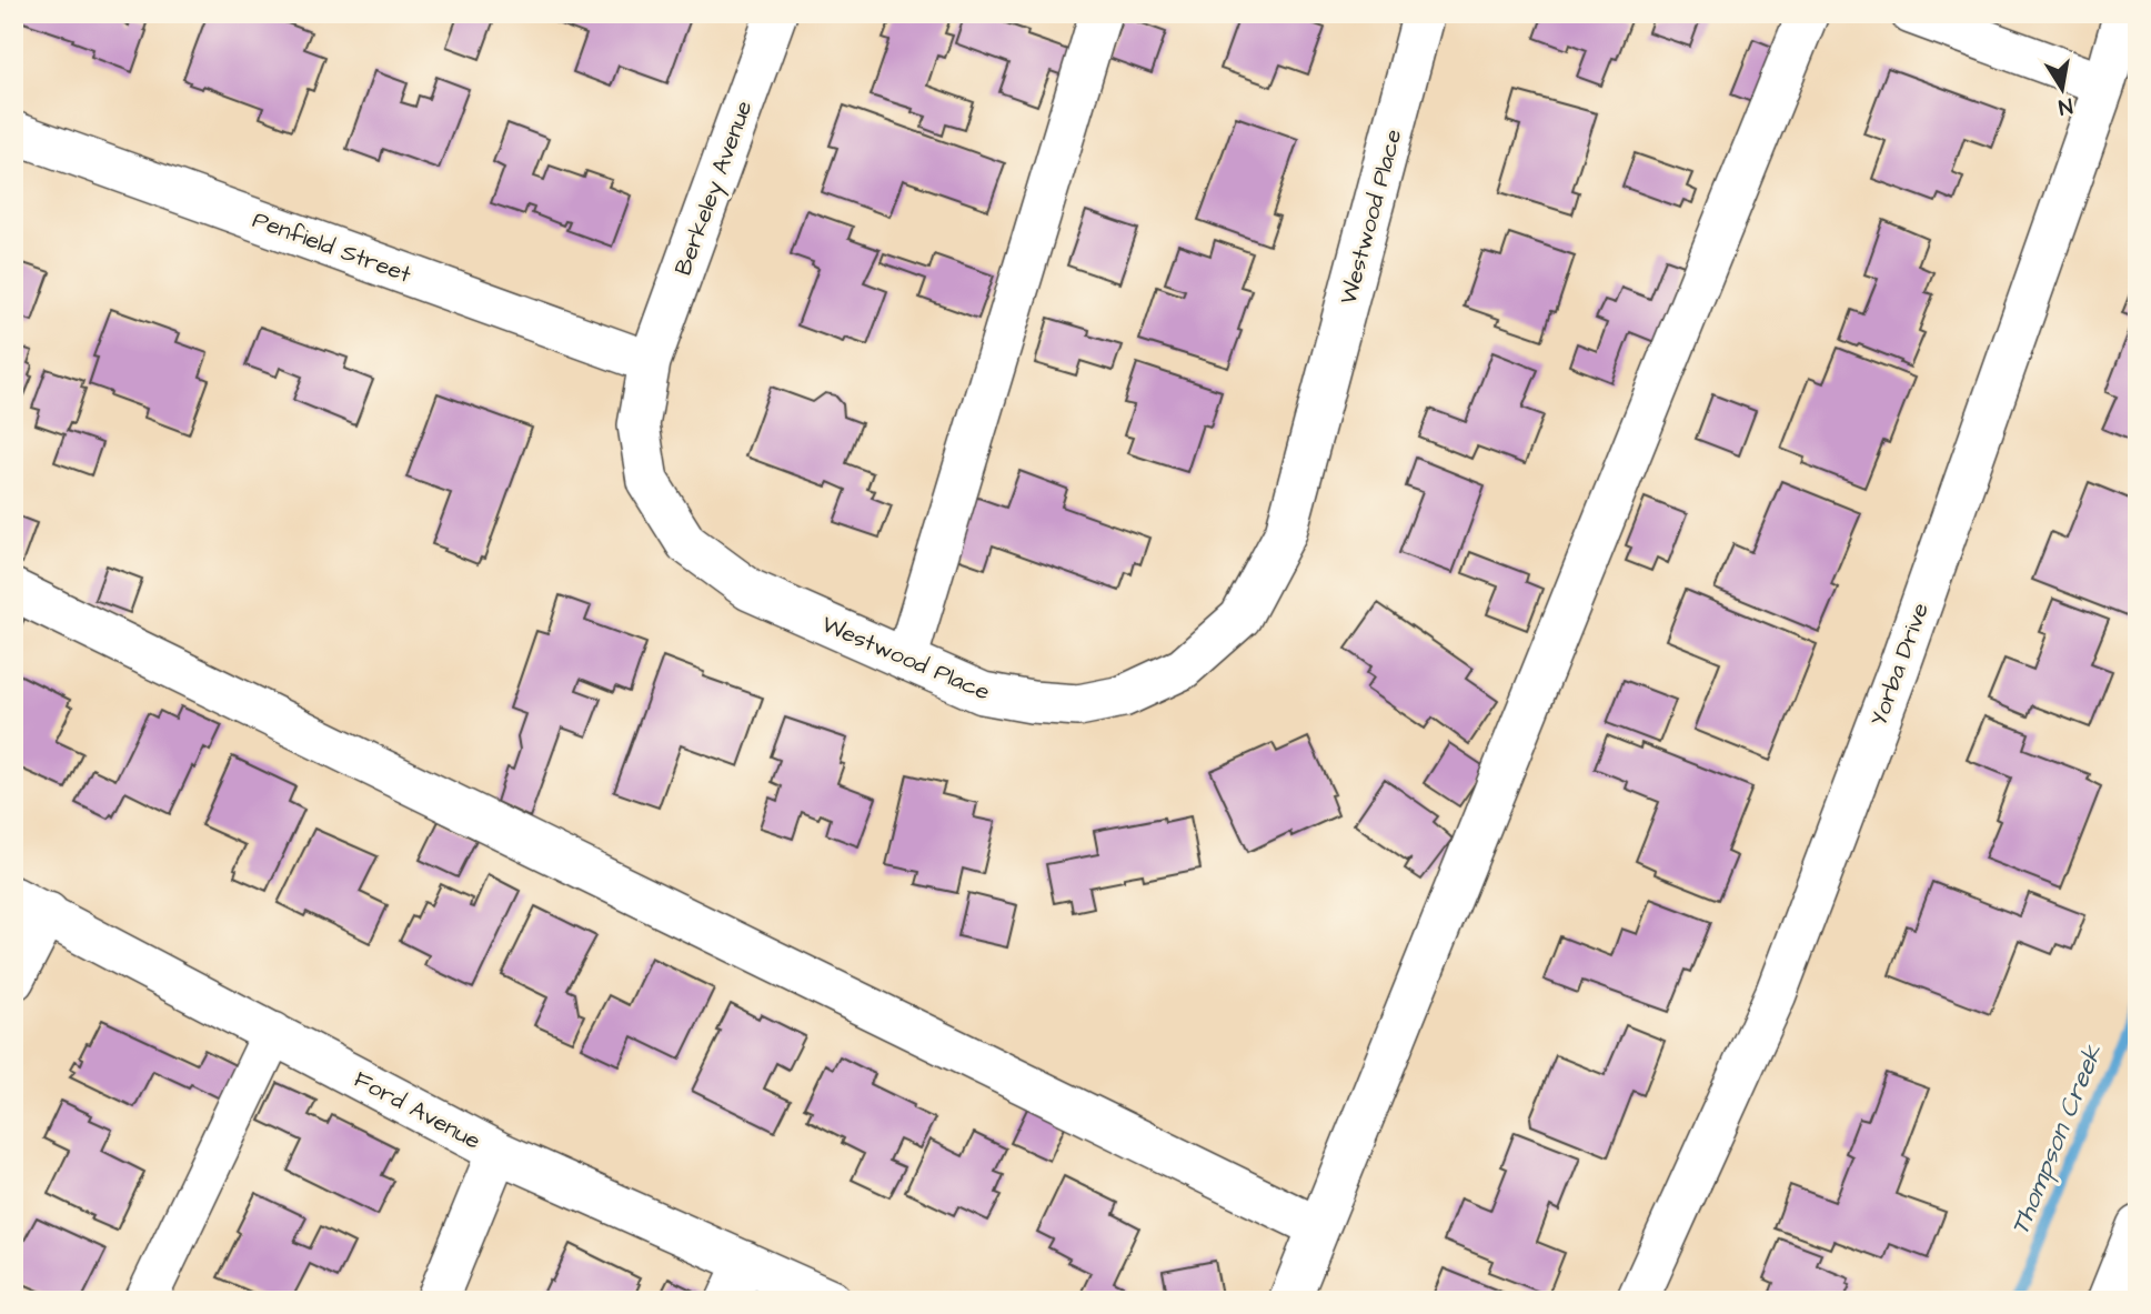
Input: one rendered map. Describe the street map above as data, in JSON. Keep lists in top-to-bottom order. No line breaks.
{"streets":{"street":["Berkeley Avenue","Westwood Place","Penfield Street","Yorba Drive","Ford Avenue"]},"crossings":[["Berkeley Avenue","Westwood Place"],["Berkeley Avenue","Penfield Street"],["Westwood Place","Penfield Street"]],"water":["Thompson Creek"],"north":"bottom"}
